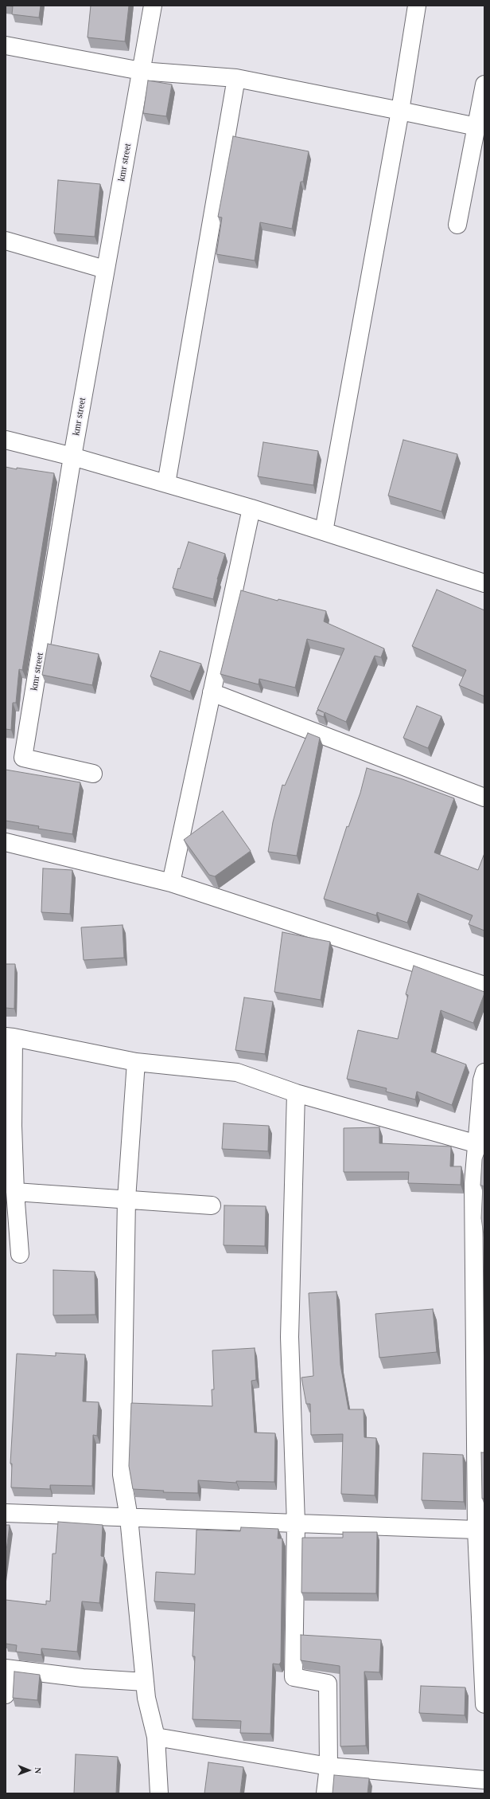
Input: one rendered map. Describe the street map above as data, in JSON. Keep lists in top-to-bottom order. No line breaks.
{"streets":{"street":["kmr street"]},"north":"right"}
